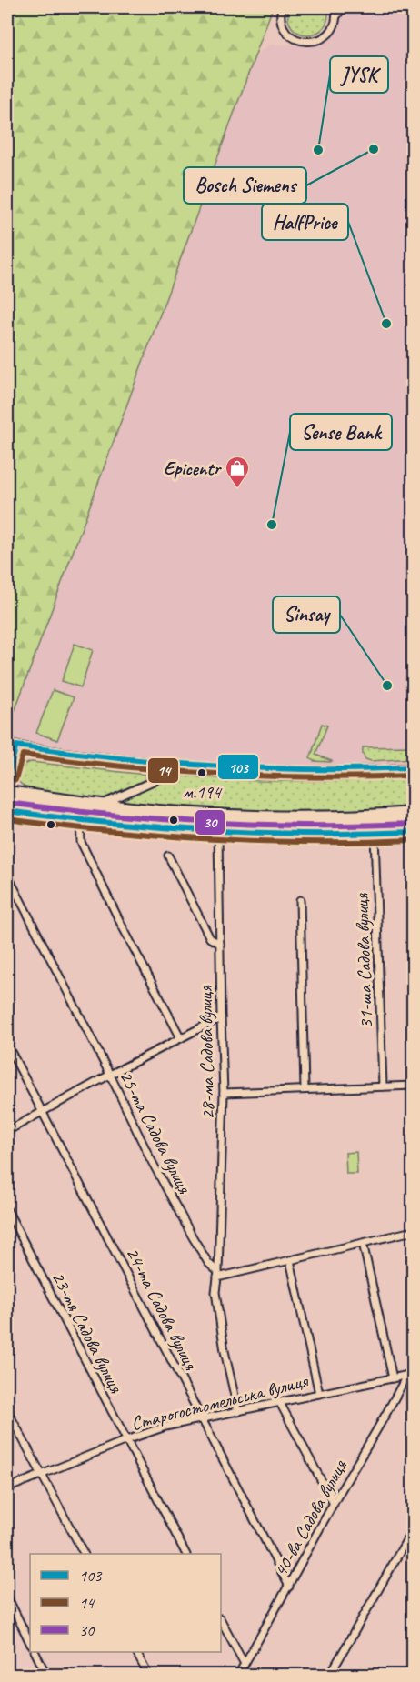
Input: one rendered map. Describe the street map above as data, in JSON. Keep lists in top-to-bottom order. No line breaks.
{"streets":{"street":["31-ша Садова вулиця","28-ма Садова вулиця","25-та Садова вулиця","24-та Садова вулиця","23-тя Садова вулиця","Старогостомельська вулиця","40-ва Садова вулиця"]},"crossings":[["28-ма Садова вулиця","25-та Садова вулиця"],["24-та Садова вулиця","Старогостомельська вулиця"],["24-та Садова вулиця","40-ва Садова вулиця"],["23-тя Садова вулиця","Старогостомельська вулиця"],["Старогостомельська вулиця","40-ва Садова вулиця"]],"places":{"other":["Bosch Siemens","JYSK","HalfPrice","Sense Bank","Sinsay","м.194"],"shop":["Epicentr"]},"lines":["transit line 103","transit line 14","transit line 30"],"legend":["103","14","30"]}
